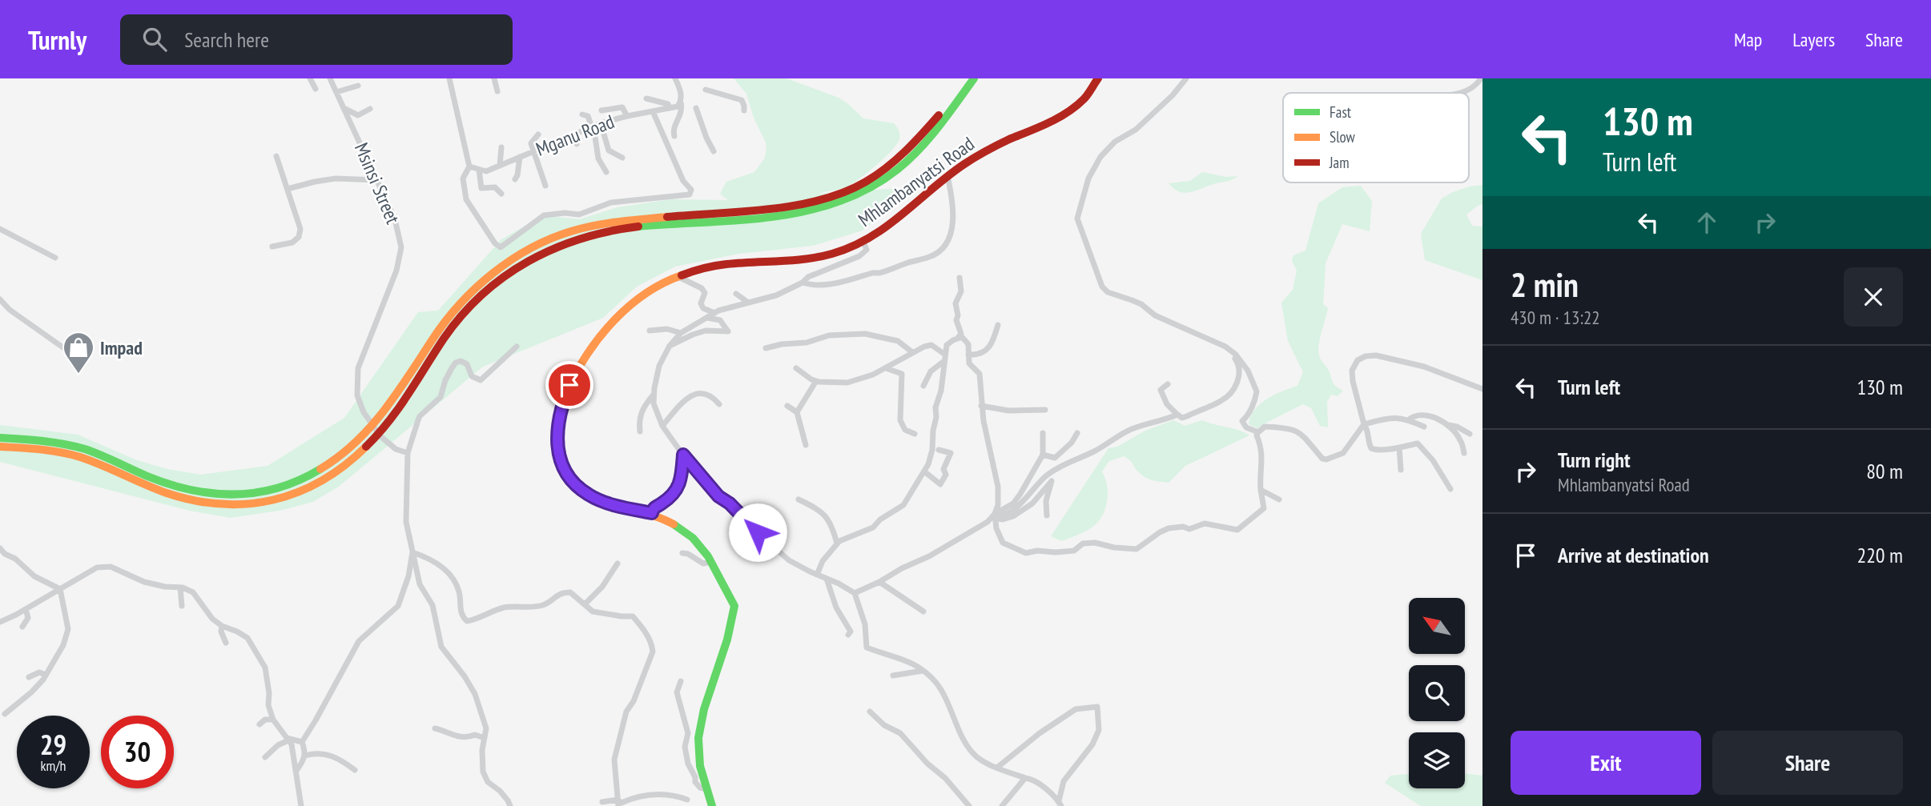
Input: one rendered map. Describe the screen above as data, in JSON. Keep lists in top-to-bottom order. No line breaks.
{"streets":{"main road":["Mhlambanyatsi Road"],"street":["Mganu Road","Msinsi Street"]},"places":{"shop":["Impad"]},"legend":["Fast","Slow","Jam"],"north":"top left","page":{"header":"Turnly","search":"Search here","nav":["Map","Layers","Share"],"turn":["130 m","Turn left"],"heading":["2 min","430 m · 13:22"],"list":[{"name":"Turn left","value":"130 m"},{"name":"Turn right","note":"Mhlambanyatsi Road","value":"80 m"},{"name":"Arrive at destination","value":"220 m"}],"speed":"29 km/h","limit":"30","buttons":["Exit","Share"]}}
